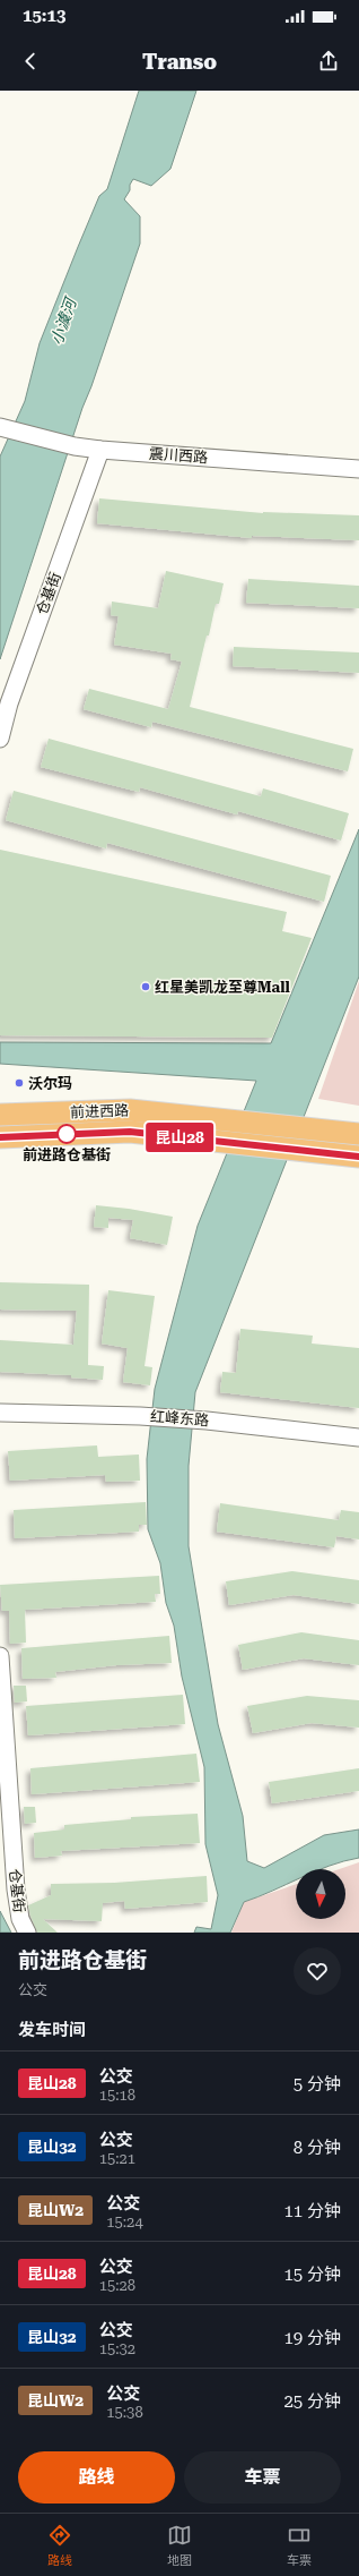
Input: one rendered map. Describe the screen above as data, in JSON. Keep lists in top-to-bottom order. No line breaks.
{"streets":{"main road":["前进西路"],"street":["震川西路","仓基街","红峰东路"]},"crossings":[["震川西路","仓基街"]],"water":["小澞河"],"places":["红星美凯龙至尊Mall","沃尔玛","前进路仓基街"],"lines":["bus line 昆山28"],"north":"bottom","page":{"status":"15:13","header":"Transo","on_map":"昆山28","heading":[["前进路仓基街","公交"],"发车时间"],"list":[{"mark":"昆山28","name":"公交","note":"15:18","value":"5 分钟"},{"mark":"昆山32","name":"公交","note":"15:21","value":"8 分钟"},{"mark":"昆山W2","name":"公交","note":"15:24","value":"11 分钟"},{"mark":"昆山28","name":"公交","note":"15:28","value":"15 分钟"},{"mark":"昆山32","name":"公交","note":"15:32","value":"19 分钟"},{"mark":"昆山W2","name":"公交","note":"15:38","value":"25 分钟"}],"buttons":["路线","车票"],"tabs":["路线","地图","车票"]}}
